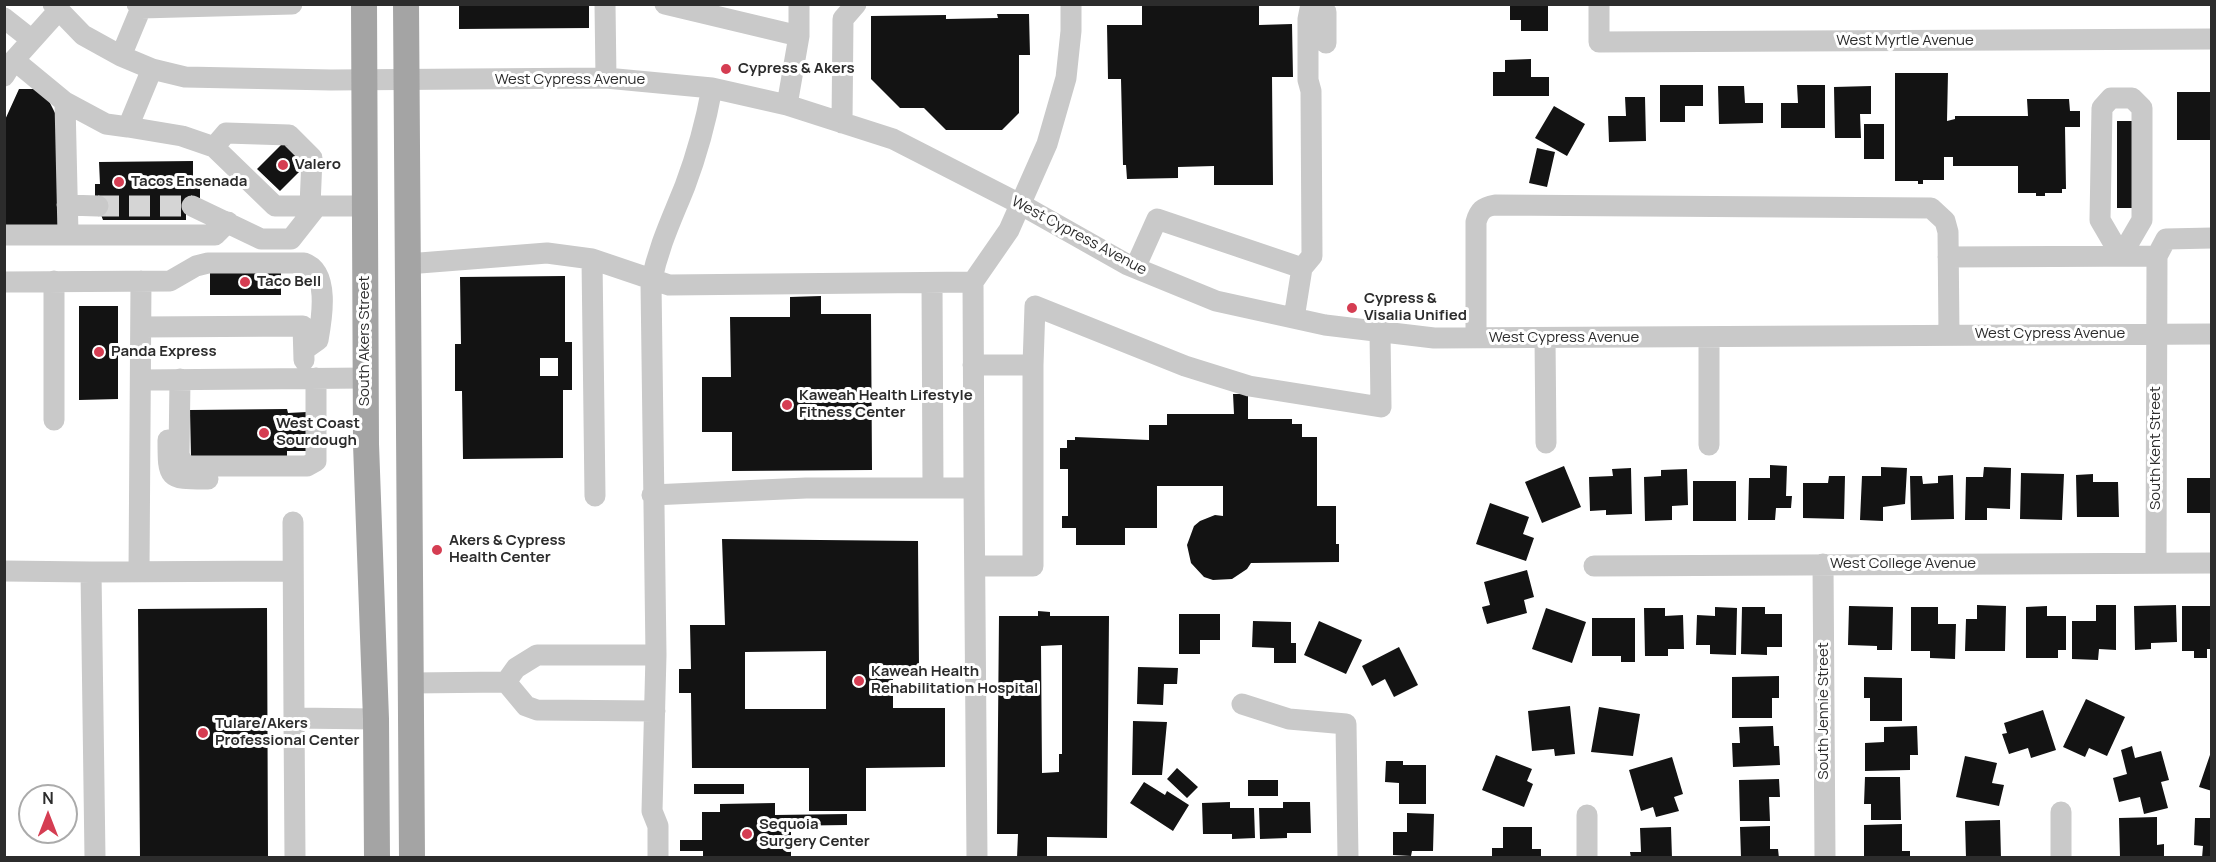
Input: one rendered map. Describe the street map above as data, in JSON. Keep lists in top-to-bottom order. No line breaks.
{"streets":{"main road":["South Akers Street"],"street":["West Myrtle Avenue","West Cypress Avenue","South Kent Street","West College Avenue","South Jennie Street"]},"crossings":[["West Cypress Avenue","South Akers Street"],["West Cypress Avenue","South Kent Street"],["South Kent Street","West College Avenue"],["West College Avenue","South Jennie Street"]],"places":["Cypress & Akers","Valero","Tacos Ensenada","Taco Bell","Cypress & Visalia Unified","Panda Express","Kaweah Health Lifestyle Fitness Center","West Coast Sourdough","Akers & Cypress Health Center","Kaweah Health Rehabilitation Hospital","Tulare/Akers Professional Center","Sequoia Surgery Center"],"north":"top"}
